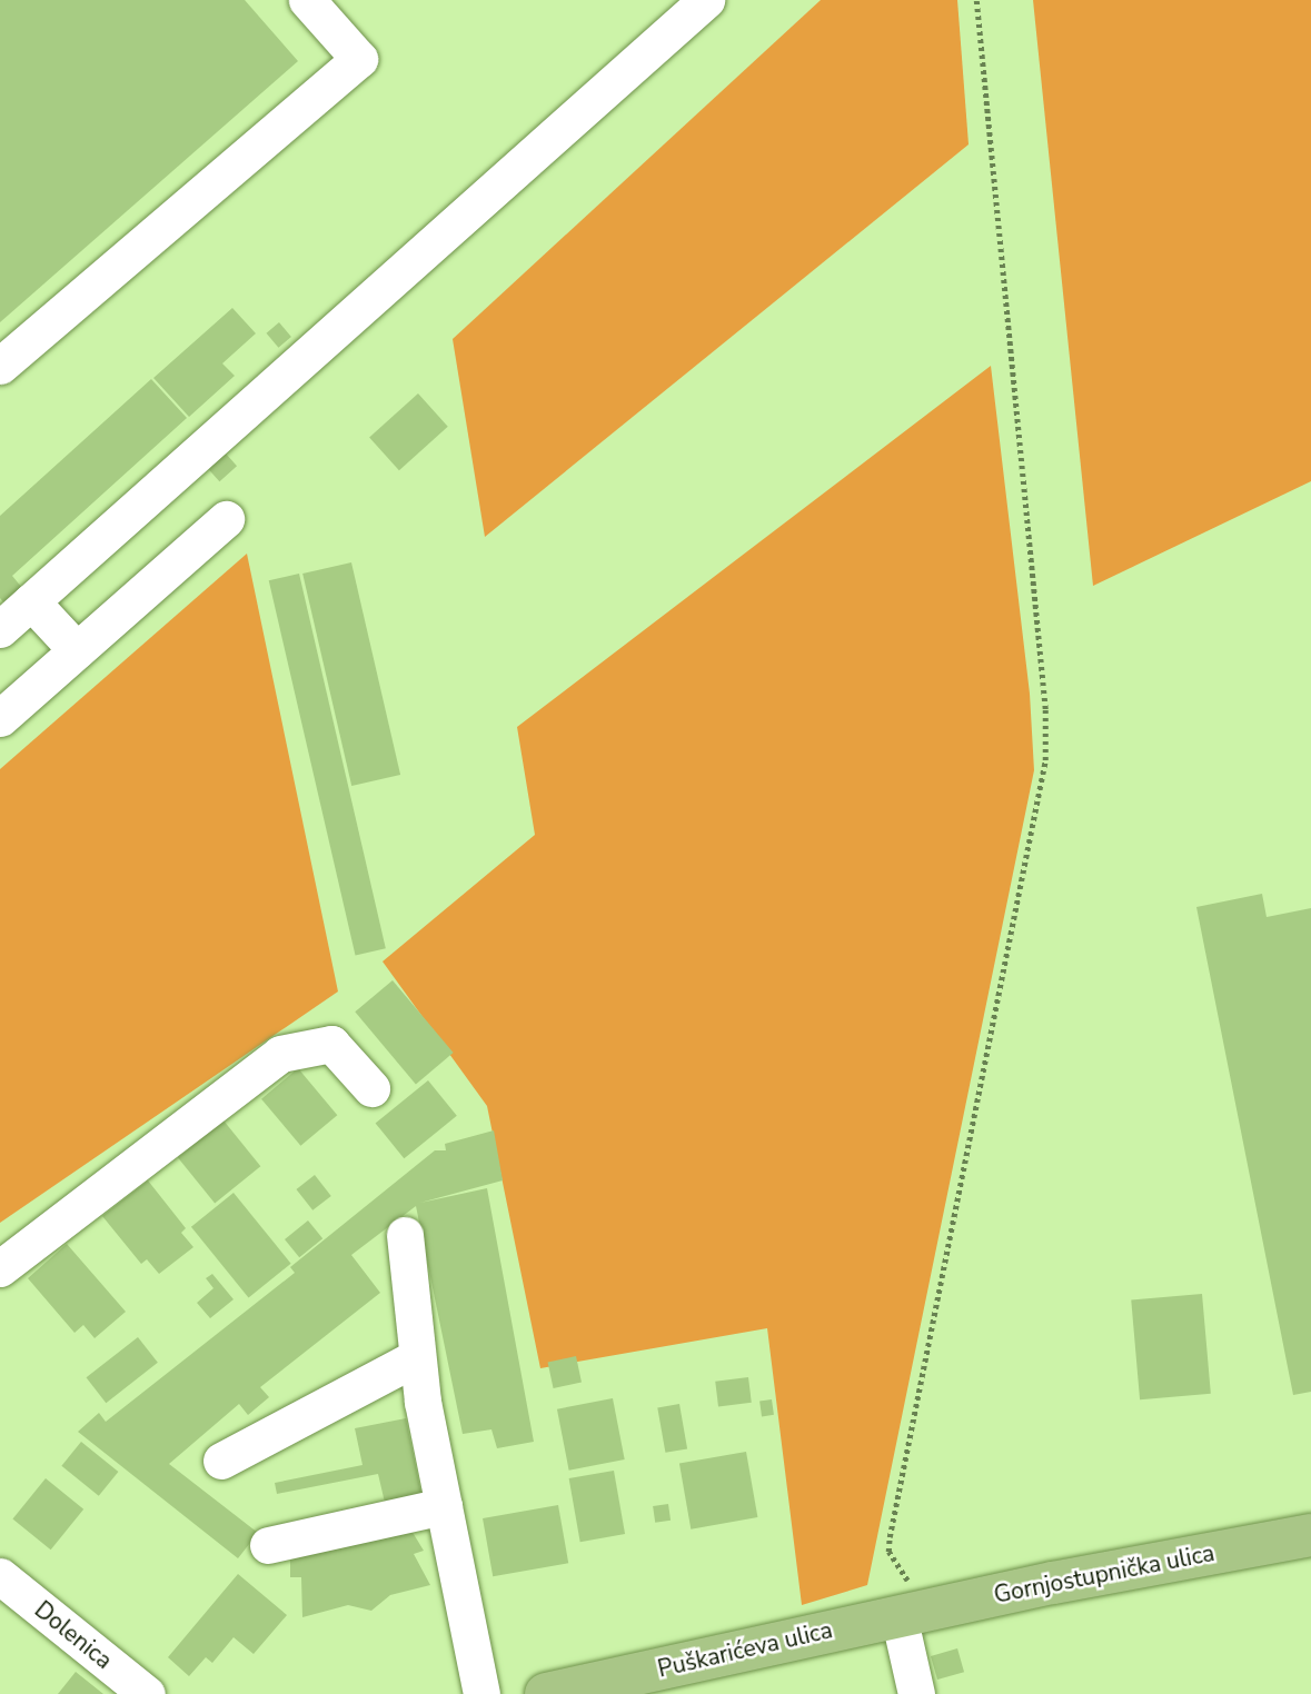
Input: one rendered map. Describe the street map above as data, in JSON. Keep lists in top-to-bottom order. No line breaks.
{"streets":{"main road":["Gornjostupnička ulica","Puškarićeva ulica"],"street":["Dolenica"]},"crossings":[["Gornjostupnička ulica","Puškarićeva ulica"]]}
